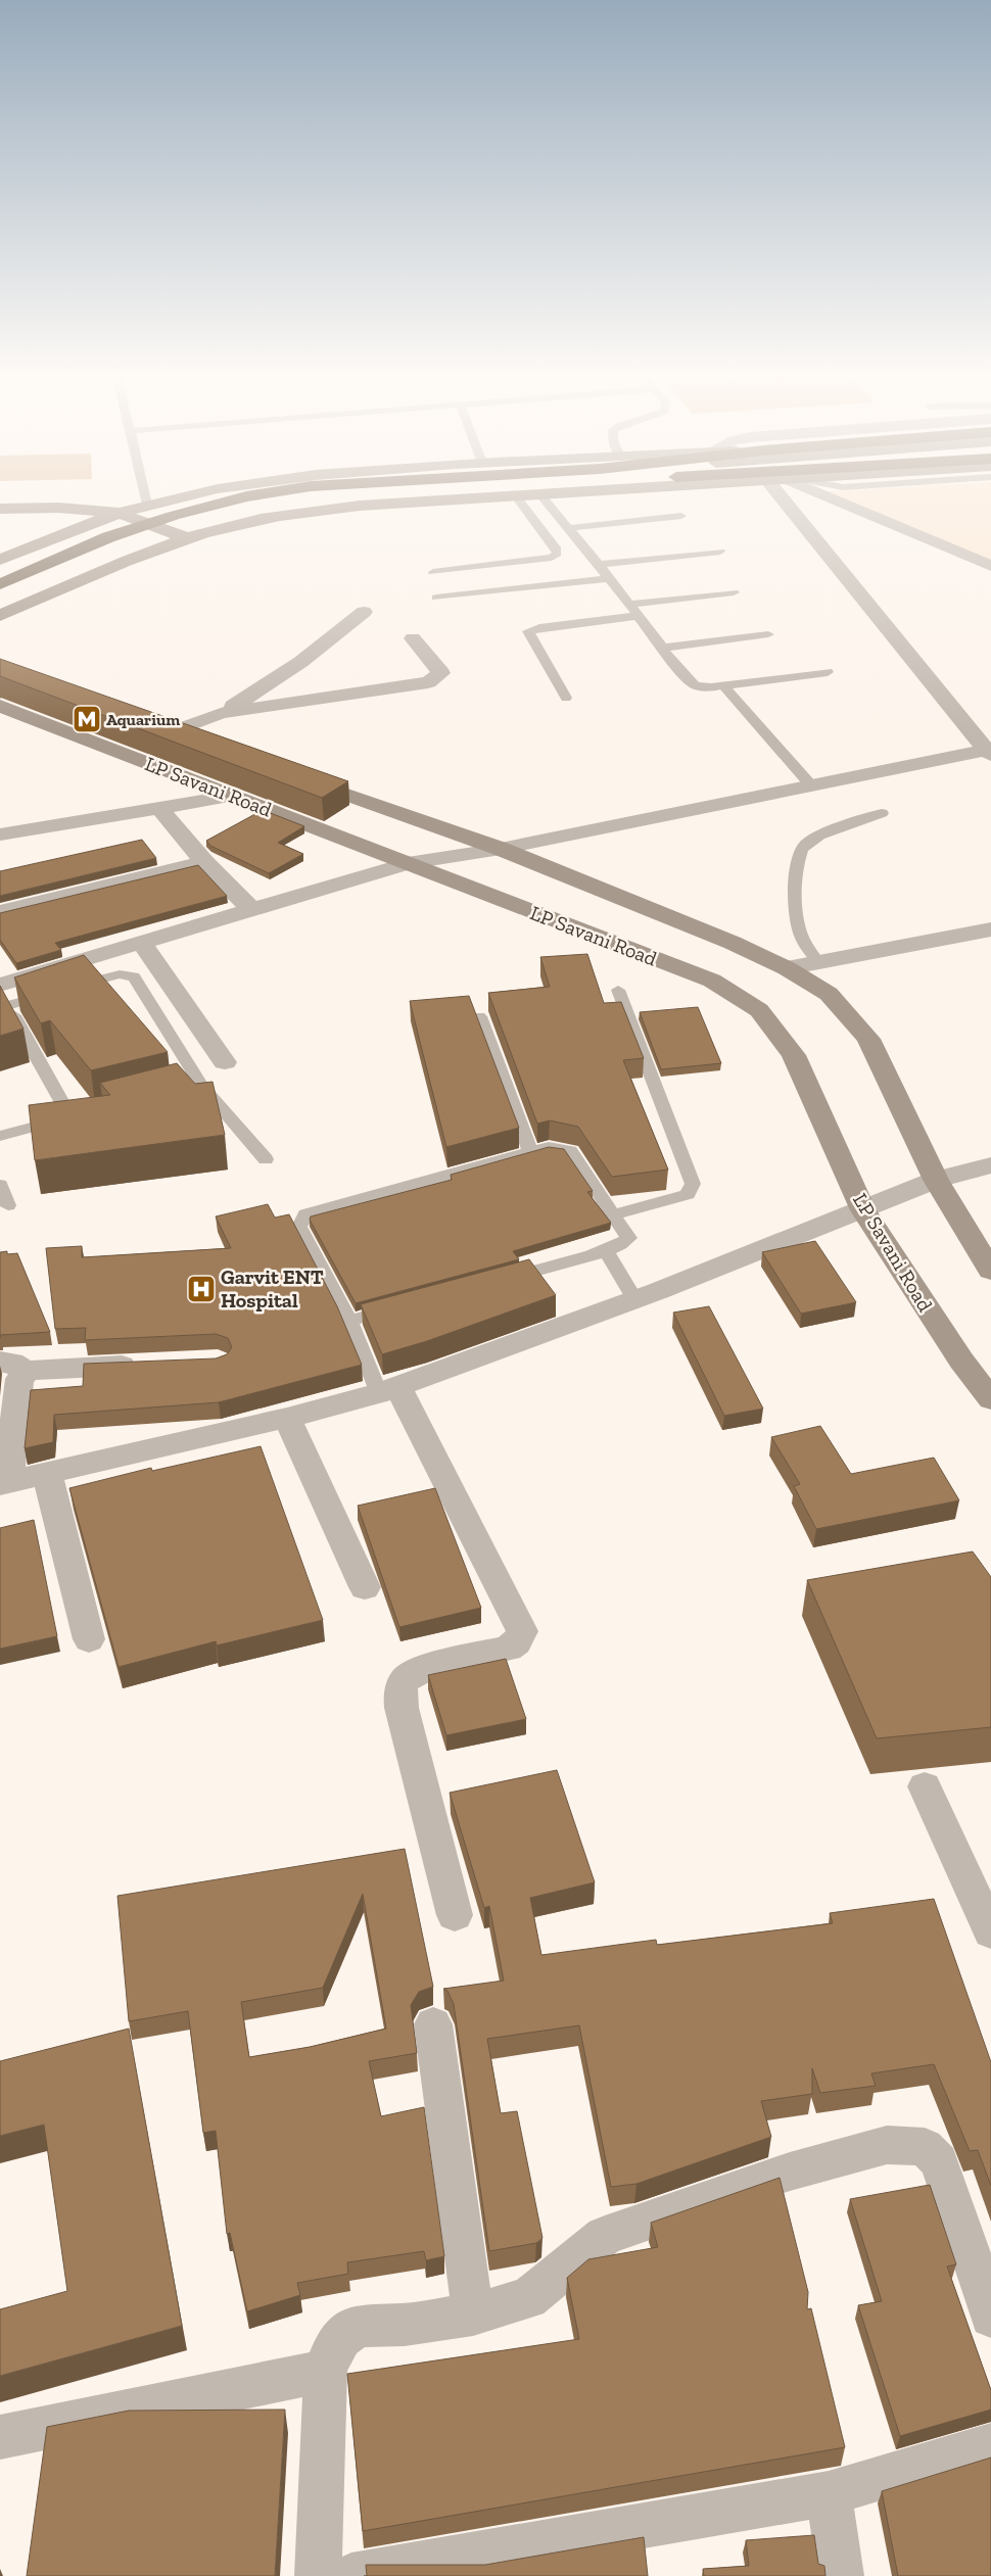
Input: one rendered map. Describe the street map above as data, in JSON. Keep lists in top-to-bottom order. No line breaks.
{"streets":{"main road":["LP Savani Road"]},"places":{"metro station":["Aquarium"],"hospital":["Garvit ENT Hospital"]}}
